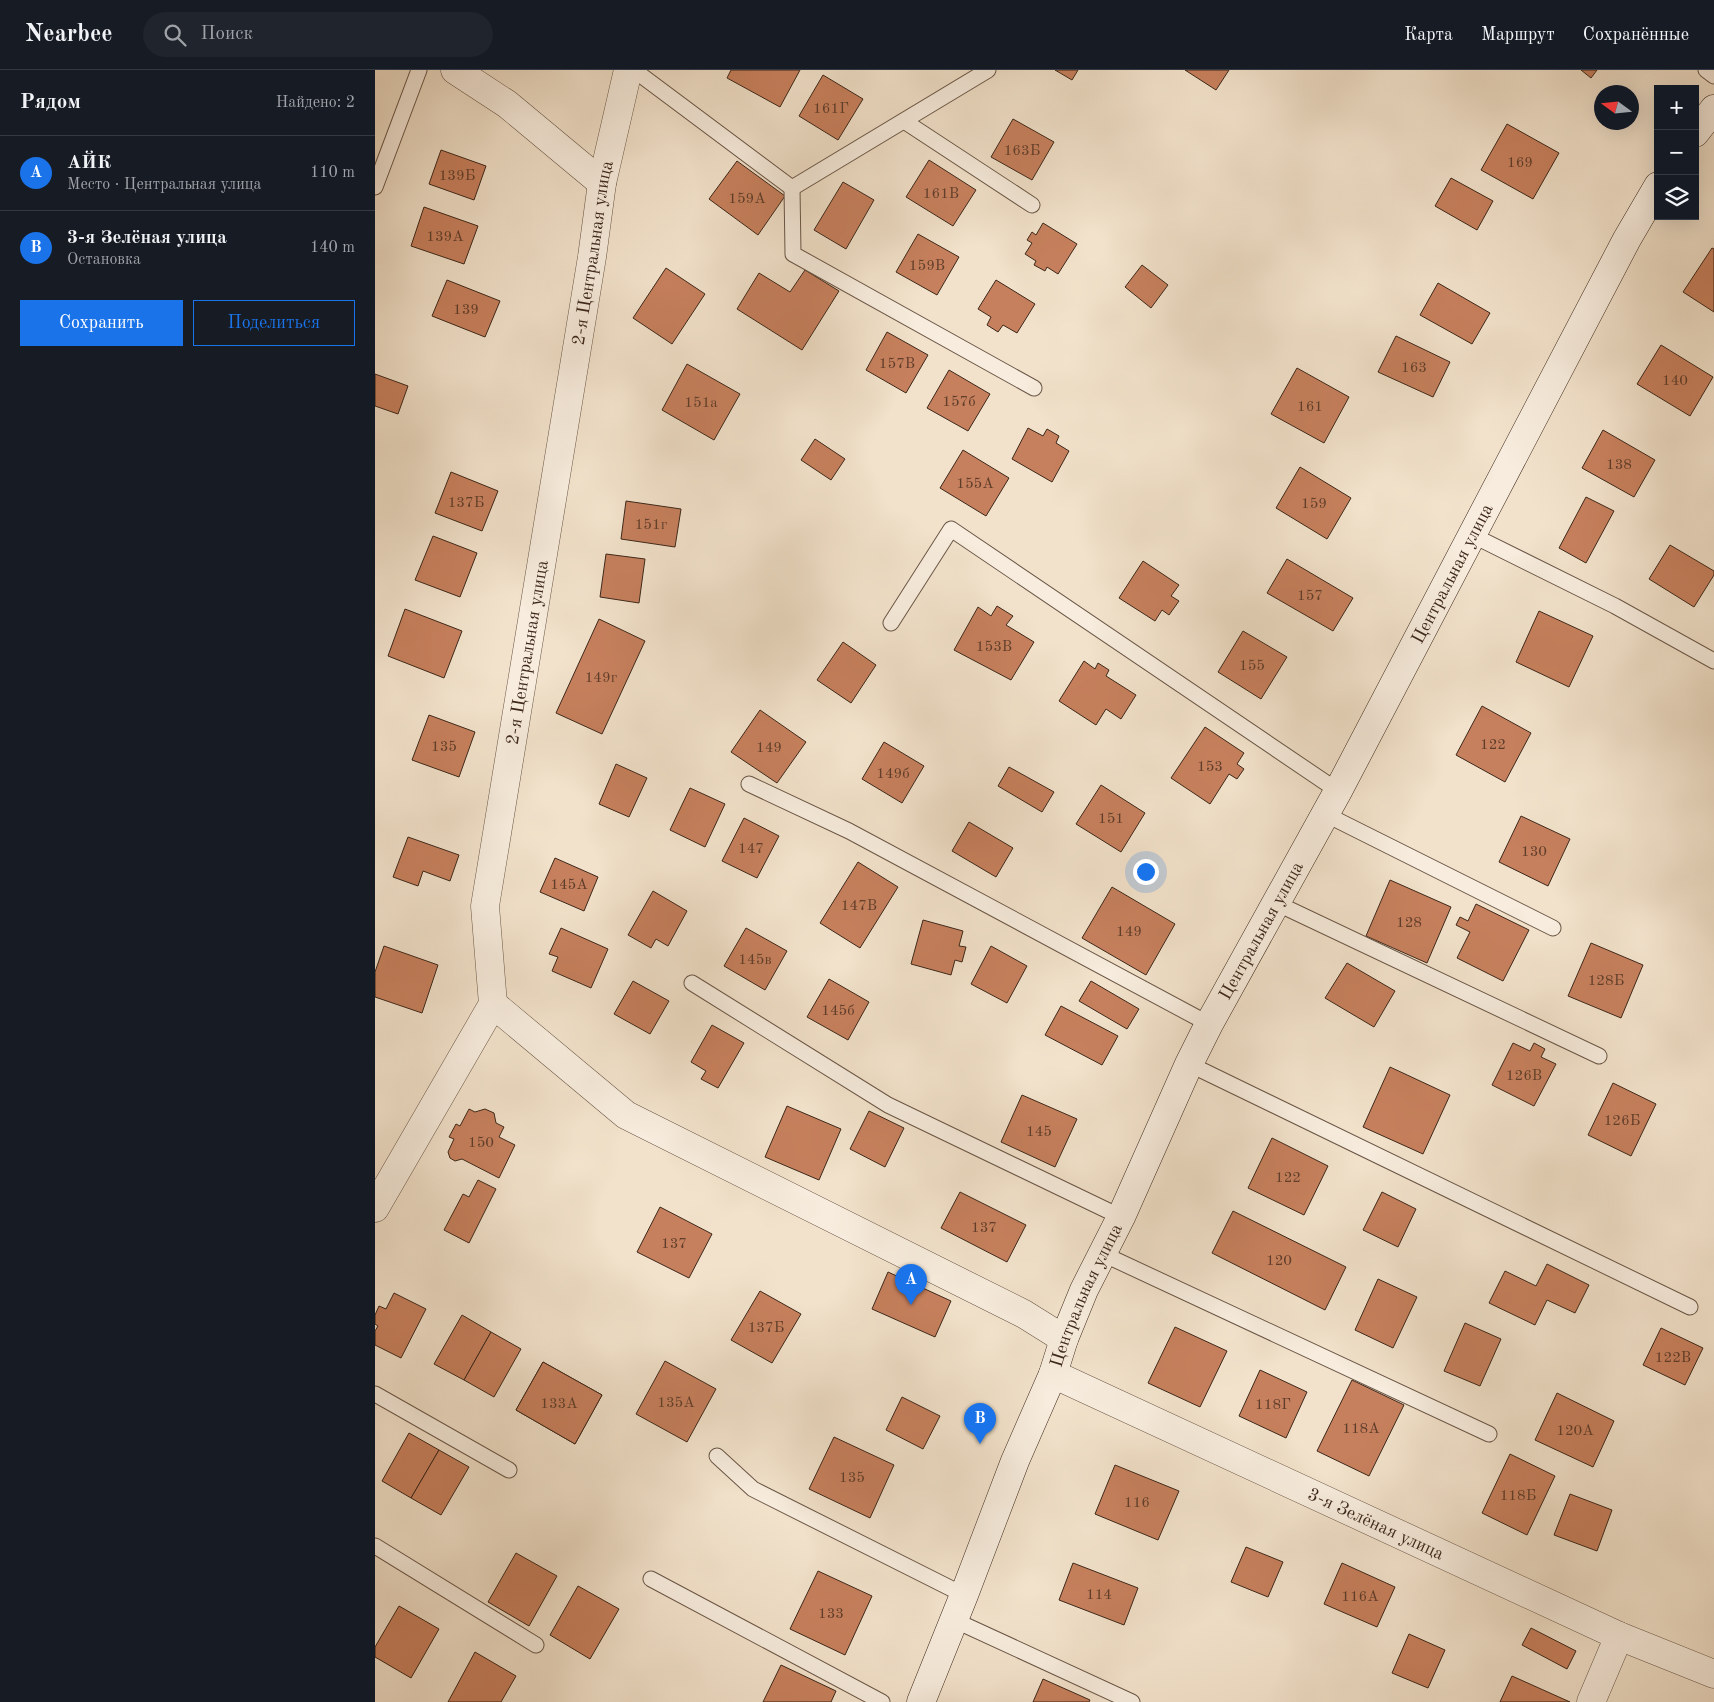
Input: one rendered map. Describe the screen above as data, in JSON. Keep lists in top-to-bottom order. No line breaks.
{"streets":{"street":["2-я Центральная улица","Центральная улица","3-я Зелёная улица"]},"crossings":[["Центральная улица","3-я Зелёная улица"]],"house_numbers":["161Г","163Б","169","139Б","161В","159А","139А","159В","139","157В","163","140","157б","151а","161","138","155А","137Б","159","151г","157","153В","155","149г","122","135","149","153","149б","151","147","130","145А","147В","128","149","145в","128Б","145б","126В","126Б","145","150","122","137","137","120","137Б","122В","135А","133А","118Г","118А","120А","135","118Б","116","114","116А","133"],"north":"left","page":{"header":"Nearbee","search":"Поиск","nav":["Карта","Маршрут","Сохранённые"],"heading":["Рядом","Найдено: 2"],"map_buttons":["+","−"],"list":[{"mark":"A","name":"АЙК","note":"Место · Центральная улица","value":"110 m"},{"mark":"B","name":"3-я Зелёная улица","note":"Остановка","value":"140 m"}],"buttons":["Сохранить","Поделиться"],"pins":["A","B"]}}
